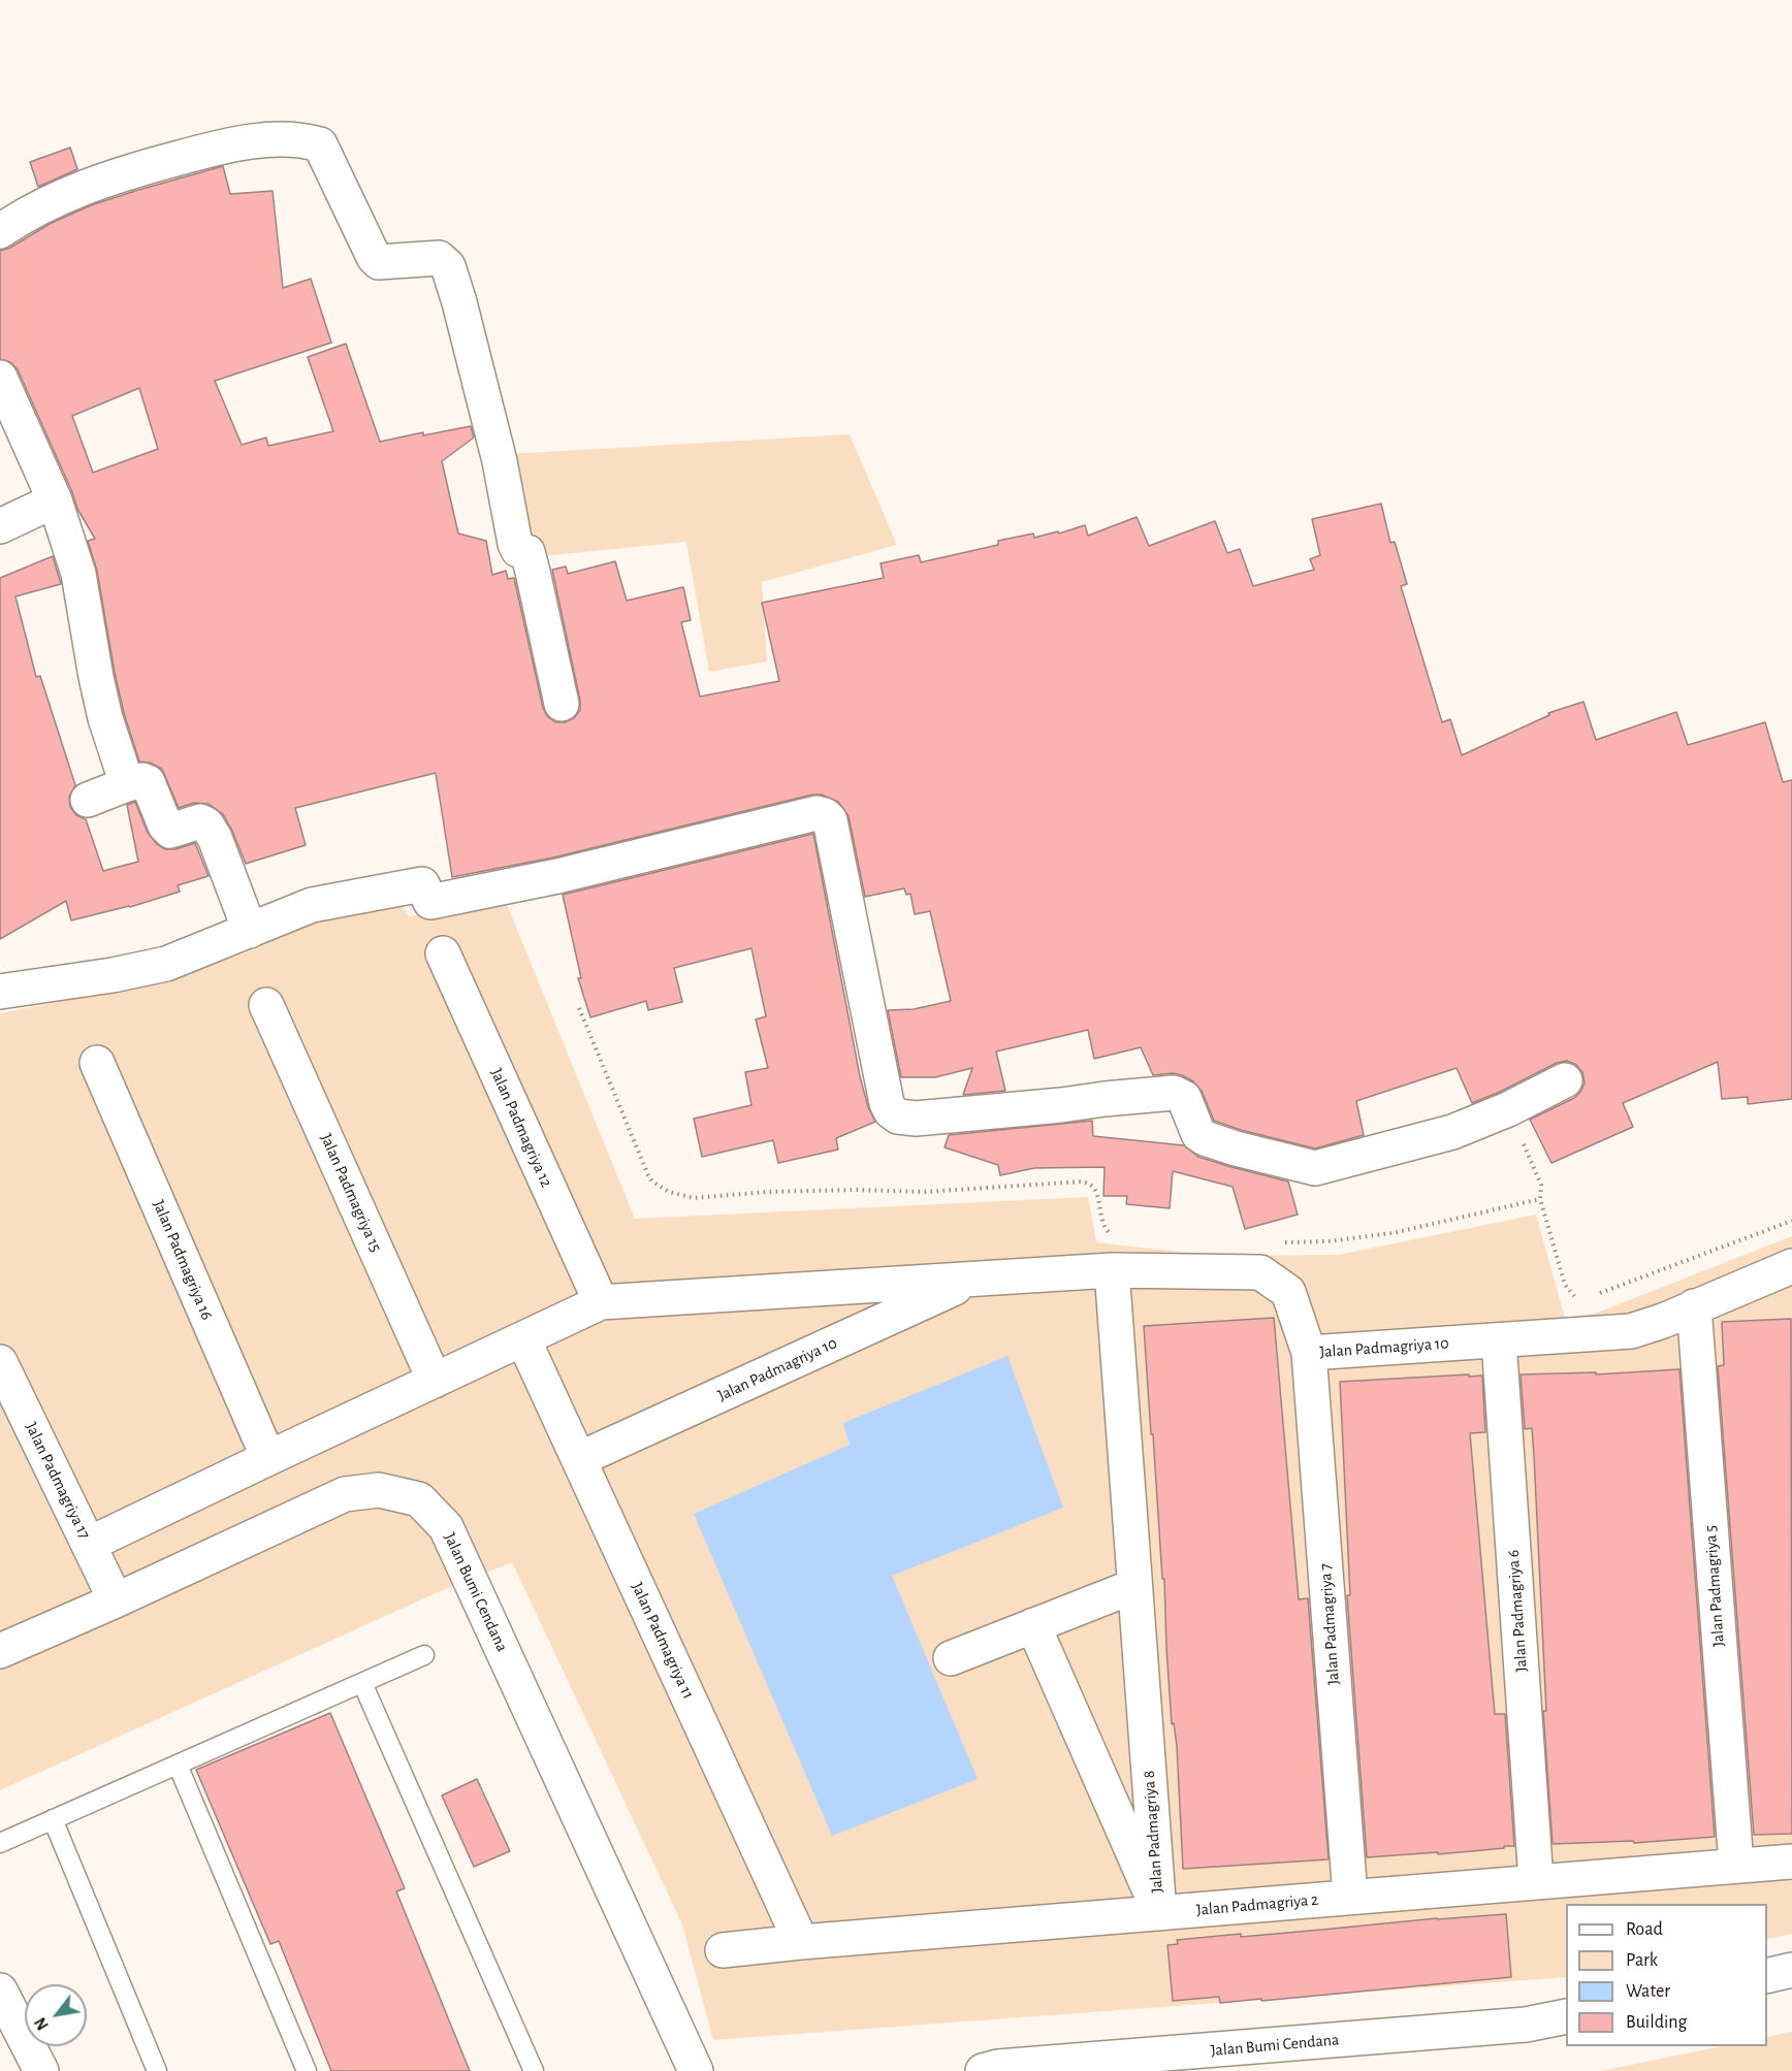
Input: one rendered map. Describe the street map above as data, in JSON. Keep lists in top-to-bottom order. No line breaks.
{"streets":{"street":["Jalan Padmagriya 12","Jalan Padmagriya 15","Jalan Padmagriya 16","Jalan Padmagriya 10","Jalan Padmagriya 17","Jalan Padmagriya 5","Jalan Bumi Cendana","Jalan Padmagriya 6","Jalan Padmagriya 7","Jalan Padmagriya 11","Jalan Padmagriya 8","Jalan Padmagriya 2"]},"crossings":[["Jalan Padmagriya 12","Jalan Padmagriya 10"],["Jalan Padmagriya 10","Jalan Padmagriya 5"],["Jalan Padmagriya 10","Jalan Padmagriya 6"],["Jalan Padmagriya 10","Jalan Padmagriya 7"],["Jalan Padmagriya 10","Jalan Padmagriya 11"],["Jalan Padmagriya 10","Jalan Padmagriya 8"],["Jalan Padmagriya 17","Jalan Bumi Cendana"],["Jalan Padmagriya 5","Jalan Padmagriya 2"],["Jalan Padmagriya 6","Jalan Padmagriya 2"],["Jalan Padmagriya 7","Jalan Padmagriya 2"],["Jalan Padmagriya 11","Jalan Padmagriya 2"],["Jalan Padmagriya 8","Jalan Padmagriya 2"]],"legend":["Road","Park","Water","Building"],"north":"bottom left"}
